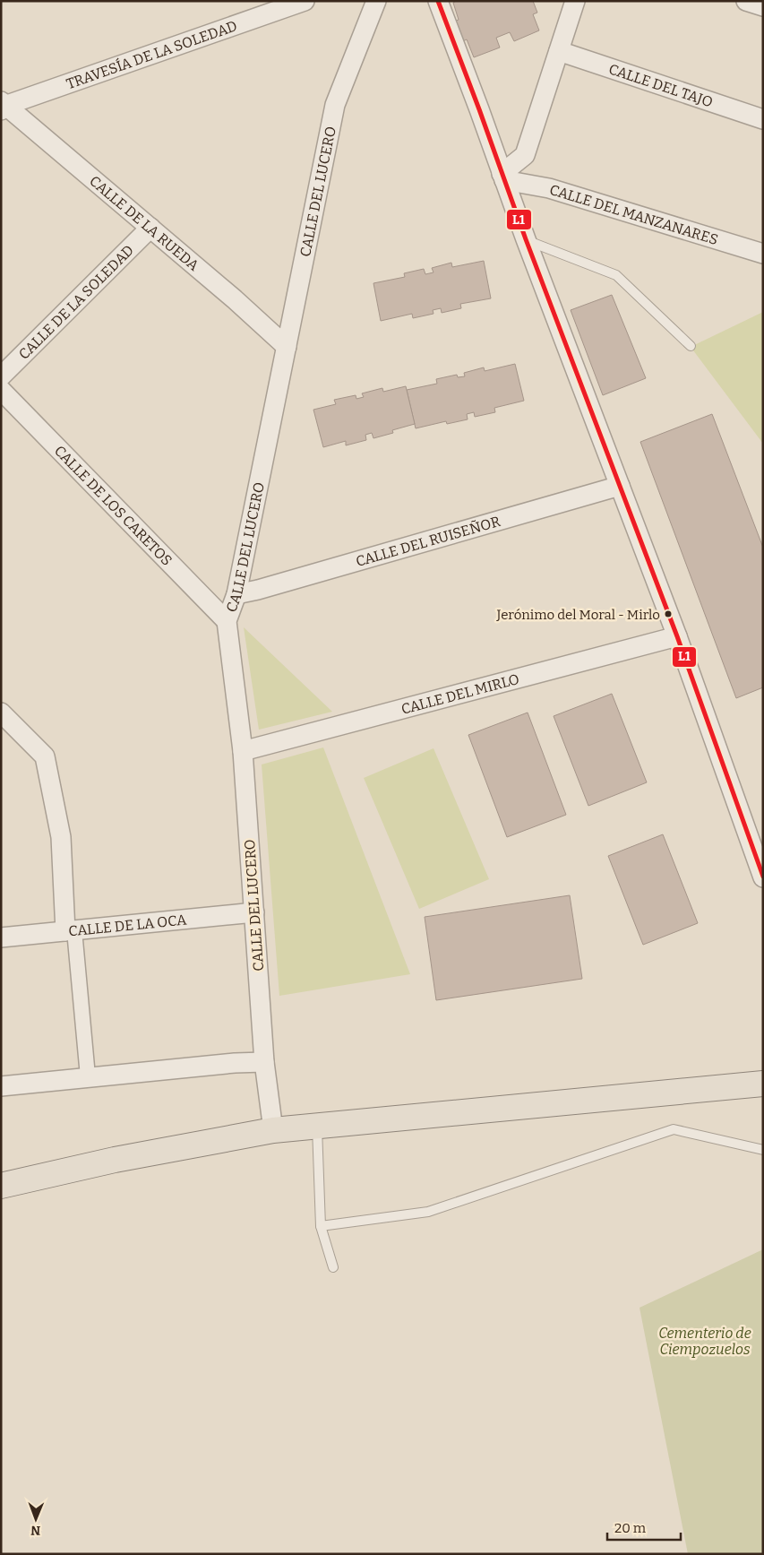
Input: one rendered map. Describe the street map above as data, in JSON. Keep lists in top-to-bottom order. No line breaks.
{"streets":{"street":["TRAVESÍA DE LA SOLEDAD","CALLE DEL TAJO","CALLE DEL LUCERO","CALLE DEL MANZANARES","CALLE DE LA RUEDA","CALLE DE LA SOLEDAD","CALLE DE LOS CARETOS","CALLE DEL RUISEÑOR","CALLE DEL MIRLO","CALLE DE LA OCA"]},"crossings":[["TRAVESÍA DE LA SOLEDAD","CALLE DE LA RUEDA"],["CALLE DEL LUCERO","CALLE DE LA RUEDA"],["CALLE DEL LUCERO","CALLE DE LOS CARETOS"],["CALLE DEL LUCERO","CALLE DEL RUISEÑOR"],["CALLE DEL LUCERO","CALLE DEL MIRLO"],["CALLE DEL LUCERO","CALLE DE LA OCA"],["CALLE DE LA RUEDA","CALLE DE LA SOLEDAD"]],"parks":["Cementerio de Ciempozuelos"],"places":["Jerónimo del Moral - Mirlo"],"lines":["transit line L1"],"scale_bar":"20 m","north":"bottom"}
